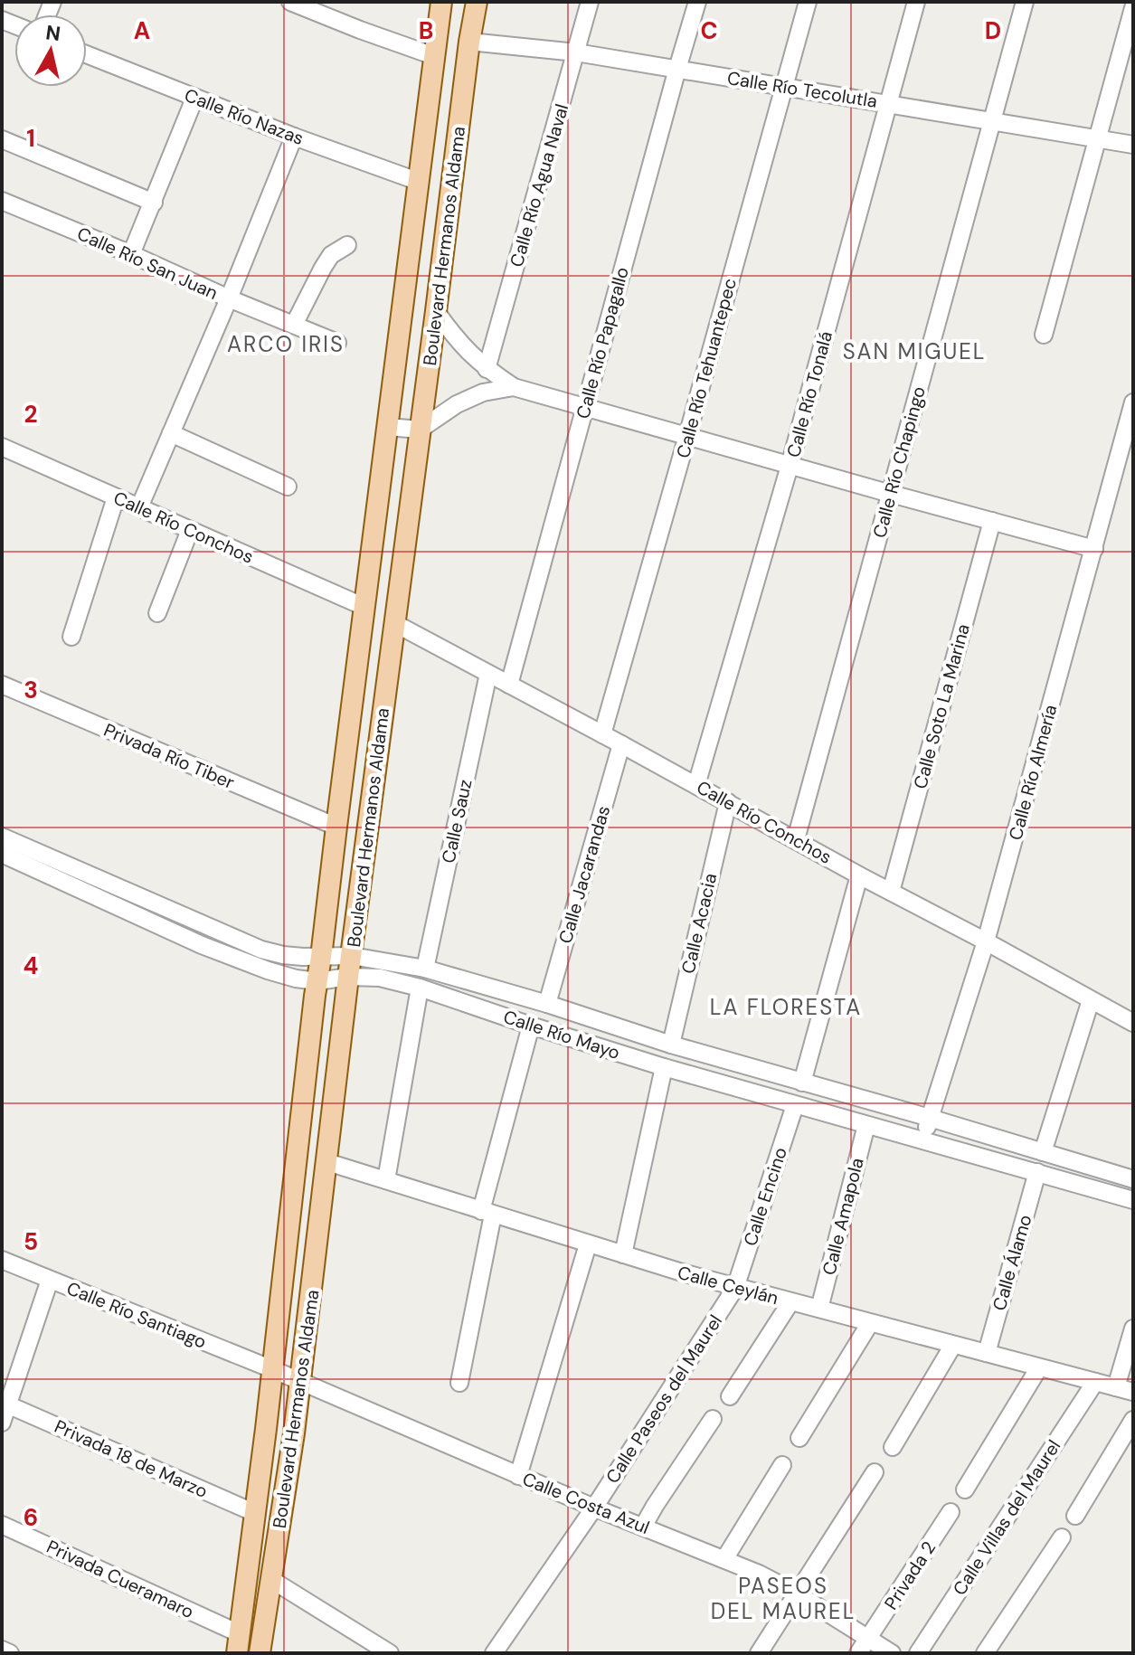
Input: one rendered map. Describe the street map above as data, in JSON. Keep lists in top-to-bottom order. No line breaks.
{"streets":{"main road":["Boulevard Hermanos Aldama"],"street":["Calle Río Tecolutla","Calle Río Nazas","Calle Río Agua Naval","Calle Río San Juan","Calle Río Papagallo","Calle Río Tehuantepec","Calle Río Tonalá","Calle Río Chapingo","Calle Río Conchos","Calle Soto La Marina","Privada Río Tiber","Calle Río Almería","Calle Sauz","Calle Jacarandas","Calle Acacia","Calle Río Mayo","Calle Encino","Calle Amapola","Calle Álamo","Calle Ceylán","Calle Río Santiago","Calle Paseos del Maurel","Privada 18 de Marzo","Calle Costa Azul","Calle Villas del Maurel","Privada 2","Privada Cueramaro"]},"crossings":[["Calle Río Tecolutla","Calle Río Agua Naval"],["Calle Río Tecolutla","Boulevard Hermanos Aldama"],["Calle Río Tecolutla","Calle Río Papagallo"],["Calle Río Tecolutla","Calle Río Tehuantepec"],["Calle Río Tecolutla","Calle Río Tonalá"],["Calle Río Tecolutla","Calle Río Chapingo"],["Calle Río Nazas","Boulevard Hermanos Aldama"],["Boulevard Hermanos Aldama","Calle Río Conchos"],["Boulevard Hermanos Aldama","Privada Río Tiber"],["Boulevard Hermanos Aldama","Calle Río Mayo"],["Boulevard Hermanos Aldama","Calle Ceylán"],["Boulevard Hermanos Aldama","Calle Río Santiago"],["Boulevard Hermanos Aldama","Privada 18 de Marzo"],["Boulevard Hermanos Aldama","Calle Costa Azul"],["Boulevard Hermanos Aldama","Privada Cueramaro"],["Calle Río Papagallo","Calle Río Conchos"],["Calle Río Tehuantepec","Calle Río Conchos"],["Calle Río Tonalá","Calle Río Conchos"],["Calle Río Chapingo","Calle Río Conchos"],["Calle Río Conchos","Calle Soto La Marina"],["Calle Río Conchos","Calle Río Almería"],["Calle Río Conchos","Calle Sauz"],["Calle Río Conchos","Calle Jacarandas"],["Calle Río Conchos","Calle Acacia"],["Calle Río Almería","Calle Río Mayo"],["Calle Sauz","Calle Río Mayo"],["Calle Jacarandas","Calle Río Mayo"],["Calle Acacia","Calle Río Mayo"],["Calle Río Mayo","Calle Encino"],["Calle Río Mayo","Calle Amapola"],["Calle Río Mayo","Calle Álamo"],["Calle Encino","Calle Ceylán"],["Calle Encino","Calle Paseos del Maurel"],["Calle Amapola","Calle Ceylán"],["Calle Álamo","Calle Ceylán"],["Calle Ceylán","Calle Paseos del Maurel"],["Calle Ceylán","Calle Villas del Maurel"],["Calle Río Santiago","Calle Costa Azul"],["Calle Paseos del Maurel","Calle Costa Azul"],["Calle Costa Azul","Privada 2"]],"districts":["ARCO IRIS","SAN MIGUEL","LA FLORESTA","PASEOS DEL MAUREL"],"north":"top","grid":{"columns":["A","B","C","D"],"rows":["1","2","3","4","5","6"]}}
